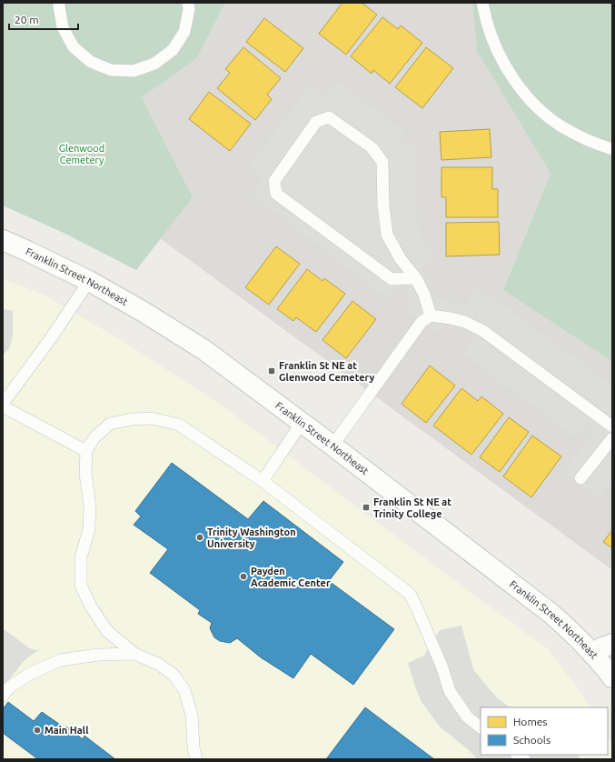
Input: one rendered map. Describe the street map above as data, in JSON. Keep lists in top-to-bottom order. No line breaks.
{"streets":{"street":["Franklin Street Northeast"]},"parks":["Glenwood Cemetery"],"places":{"transit":["Franklin St NE at Glenwood Cemetery","Franklin St NE at Trinity College"],"other":["Trinity Washington University","Payden Academic Center","Main Hall"]},"legend":["Homes","Schools"],"scale_bar":"20 m"}
